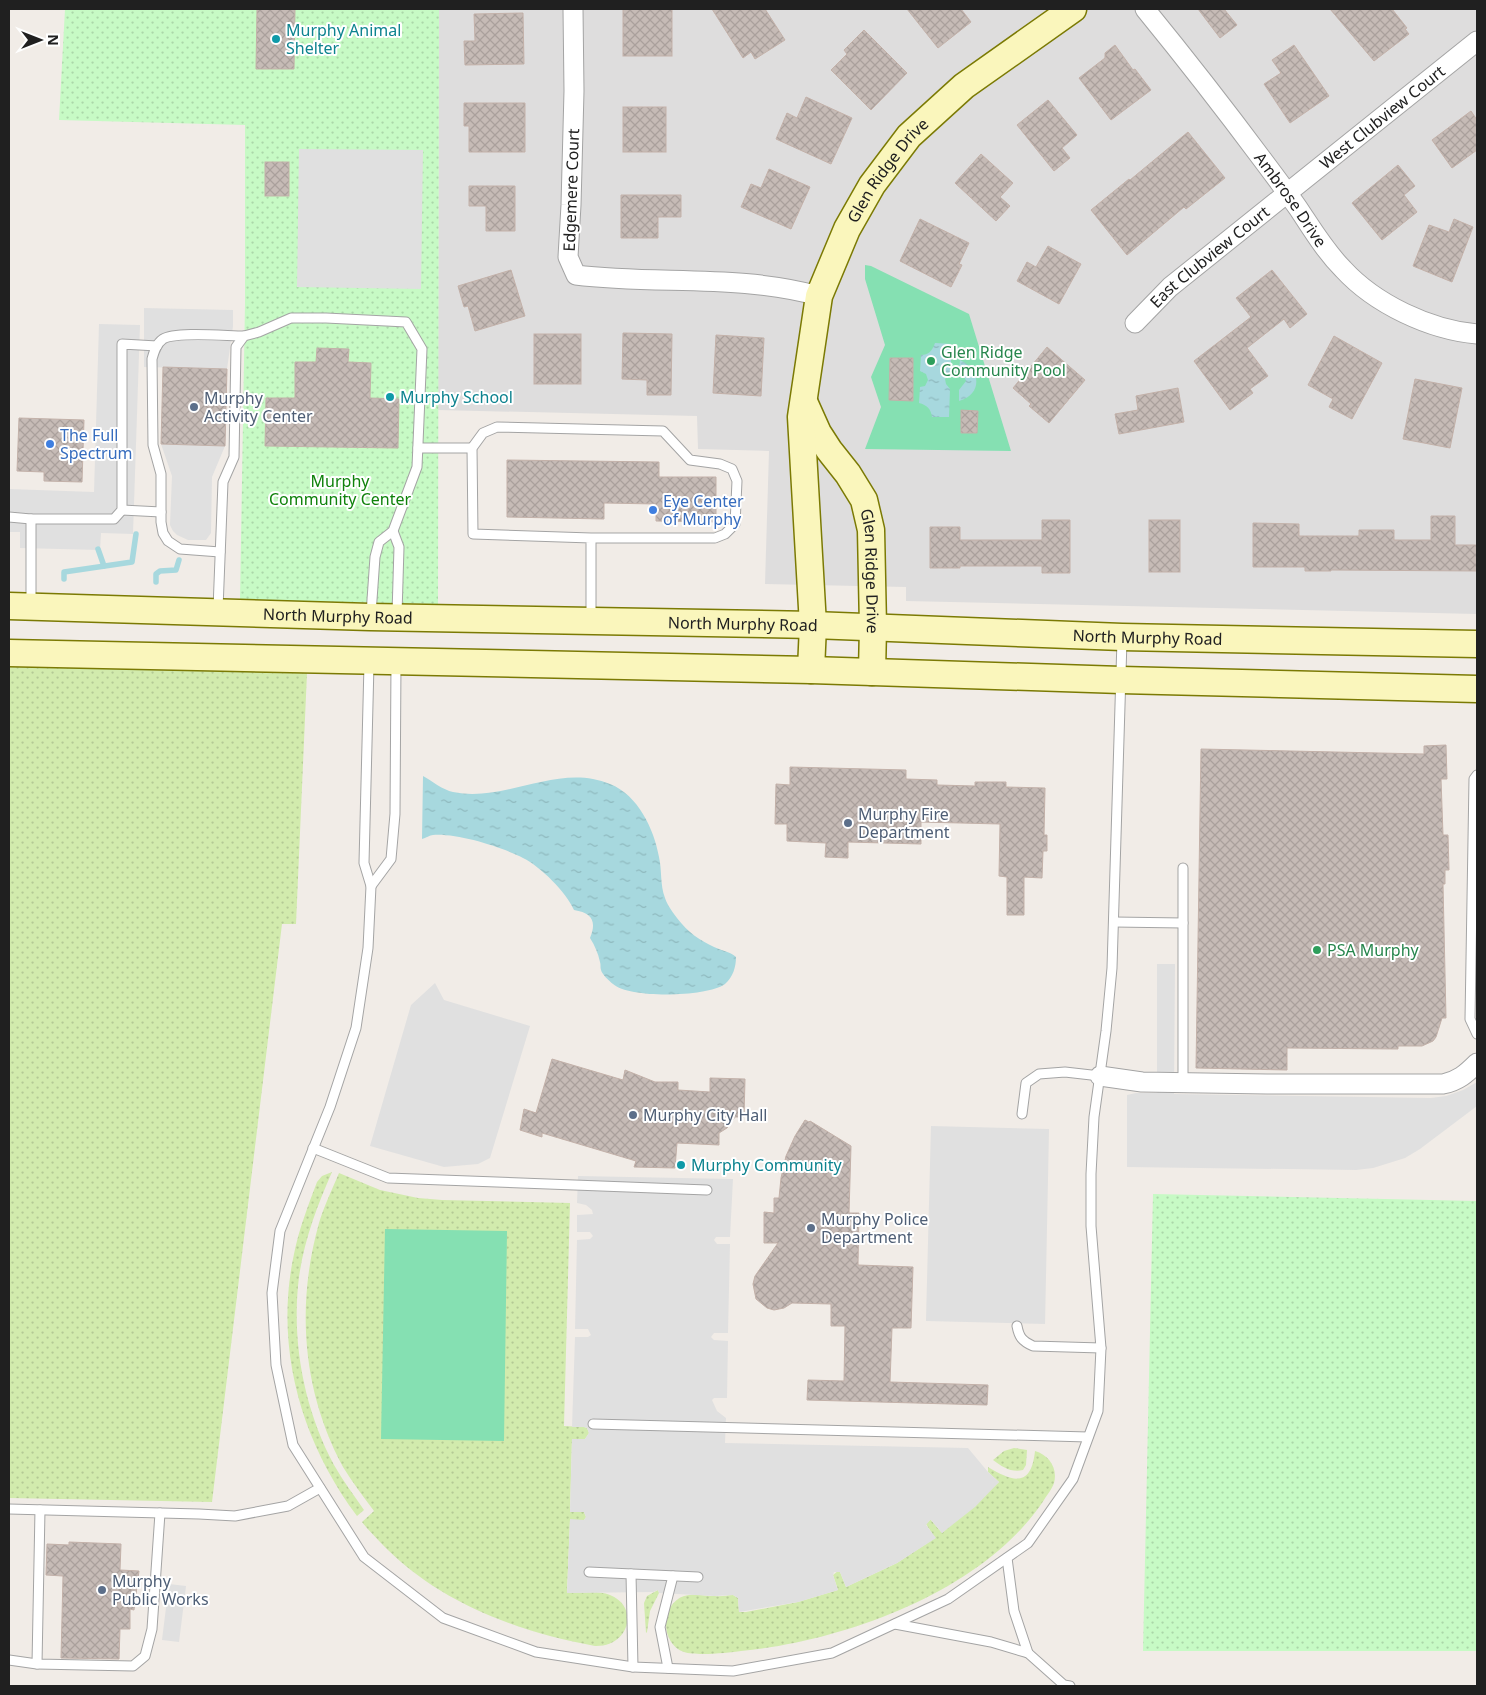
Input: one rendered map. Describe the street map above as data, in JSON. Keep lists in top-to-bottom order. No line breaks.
{"streets":{"main road":["Glen Ridge Drive","North Murphy Road"],"street":["West Clubview Court","Edgemere Court","Ambrose Drive","East Clubview Court"]},"crossings":[["West Clubview Court","Ambrose Drive"],["West Clubview Court","East Clubview Court"],["Glen Ridge Drive","Edgemere Court"],["Glen Ridge Drive","North Murphy Road"],["Ambrose Drive","East Clubview Court"]],"parks":["Murphy Community Center"],"places":["Murphy Animal Shelter","Glen Ridge Community Pool","Murphy School","Murphy Activity Center","The Full Spectrum","Eye Center of Murphy","Murphy Fire Department","PSA Murphy","Murphy City Hall","Murphy Community","Murphy Police Department","Murphy Public Works"],"north":"right"}
